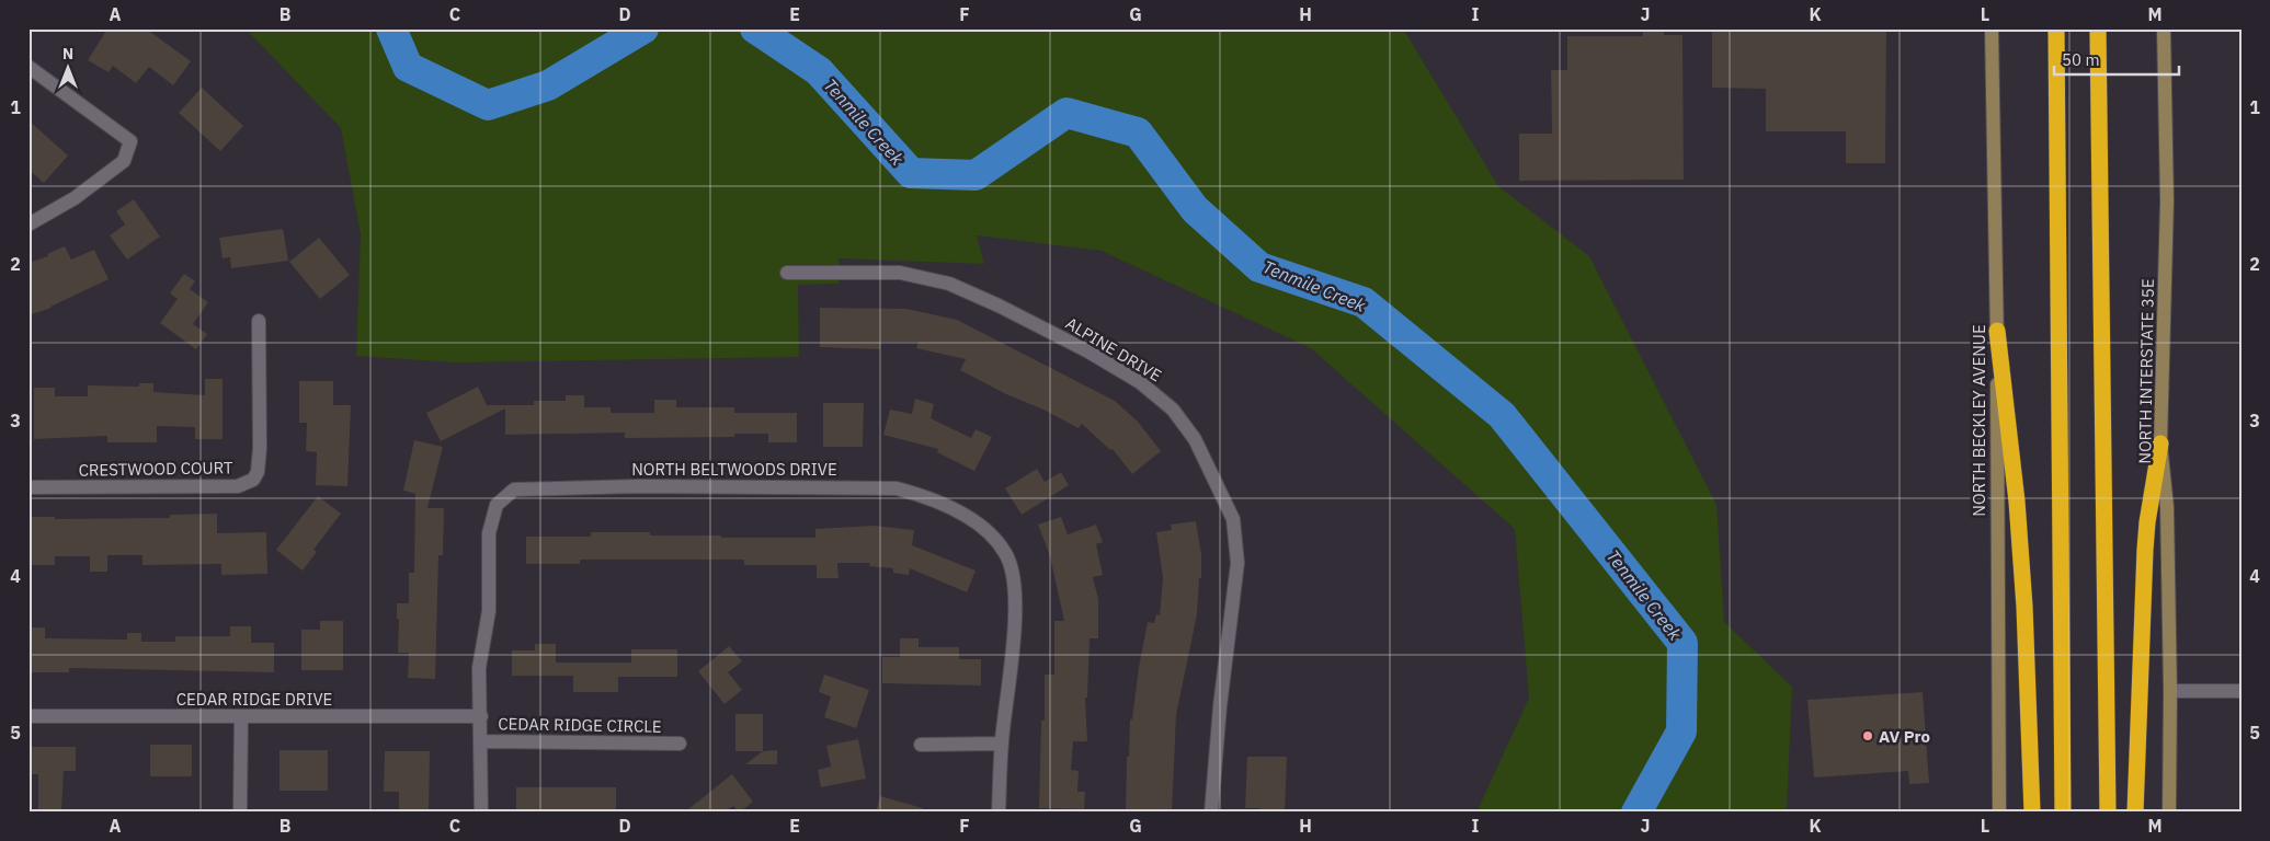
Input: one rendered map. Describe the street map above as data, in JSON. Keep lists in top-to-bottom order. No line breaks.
{"streets":{"main road":["NORTH INTERSTATE 35E","NORTH BECKLEY AVENUE"],"street":["ALPINE DRIVE","CRESTWOOD COURT","NORTH BELTWOODS DRIVE","CEDAR RIDGE DRIVE","CEDAR RIDGE CIRCLE"]},"crossings":[["NORTH BELTWOODS DRIVE","CEDAR RIDGE DRIVE"],["NORTH BELTWOODS DRIVE","CEDAR RIDGE CIRCLE"]],"water":["Tenmile Creek"],"places":["AV Pro"],"scale_bar":"50 m","north":"top","grid":{"columns":["A","B","C","D","E","F","G","H","I","J","K","L","M"],"rows":["1","2","3","4","5"]}}
